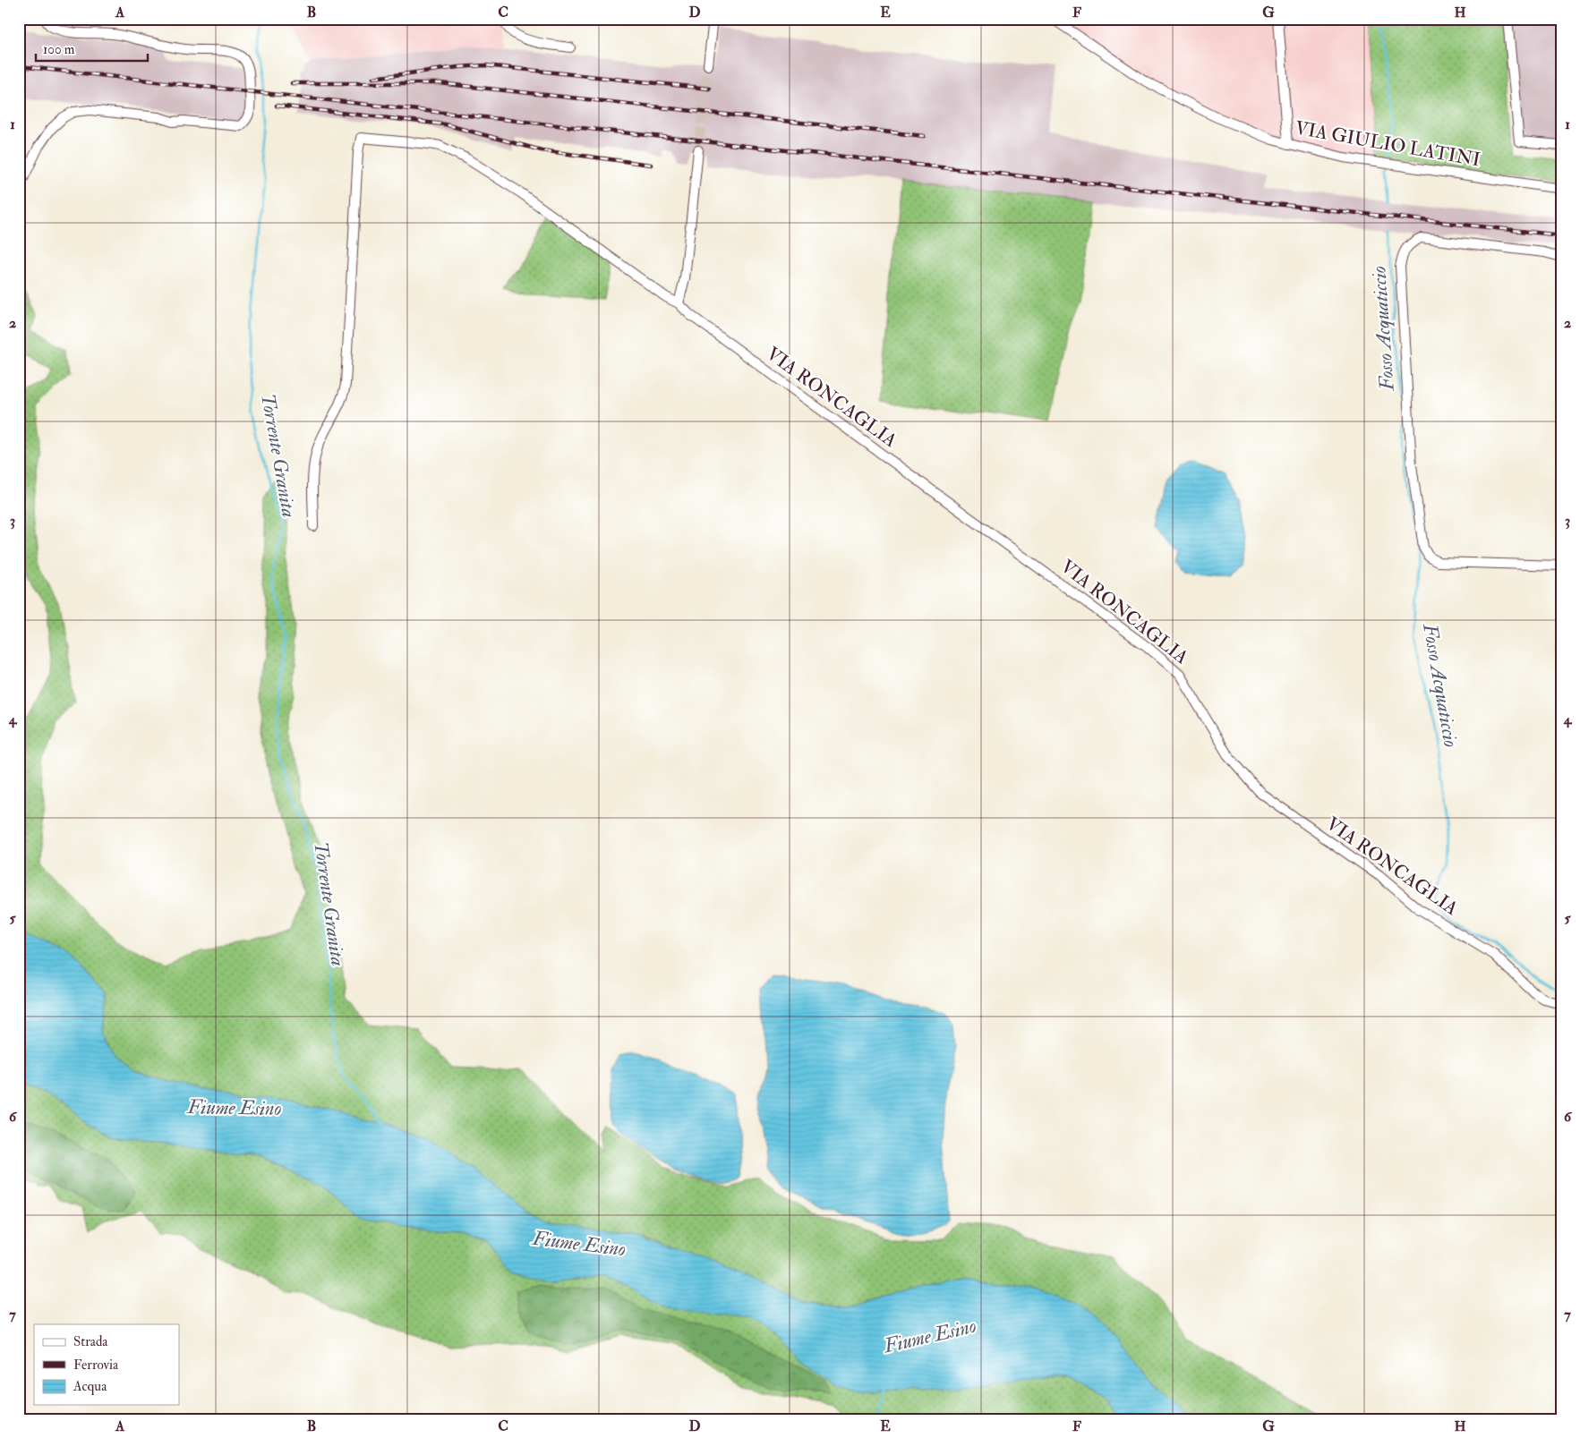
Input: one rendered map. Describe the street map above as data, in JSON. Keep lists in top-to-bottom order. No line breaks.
{"streets":{"street":["VIA GIULIO LATINI","VIA RONCAGLIA"]},"water":["Fosso Acquaticcio","Torrente Granita","Fiume Esino"],"legend":["Strada","Ferrovia","Acqua"],"scale_bar":"100 m","grid":{"columns":["A","B","C","D","E","F","G","H"],"rows":["1","2","3","4","5","6","7"]}}
